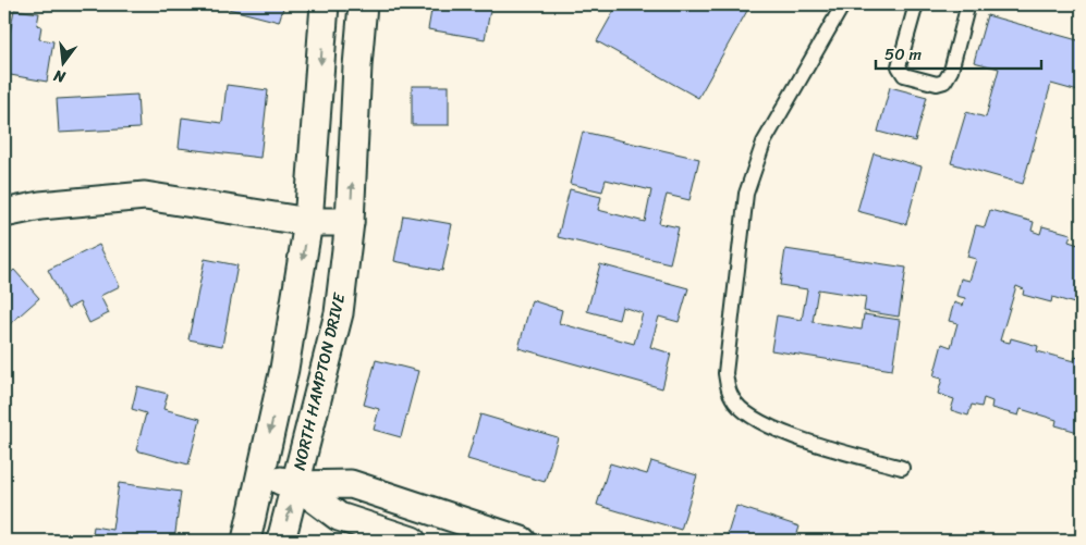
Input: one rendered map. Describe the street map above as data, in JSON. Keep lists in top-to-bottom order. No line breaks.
{"streets":{"street":["NORTH HAMPTON DRIVE"]},"scale_bar":"50 m","north":"bottom"}
